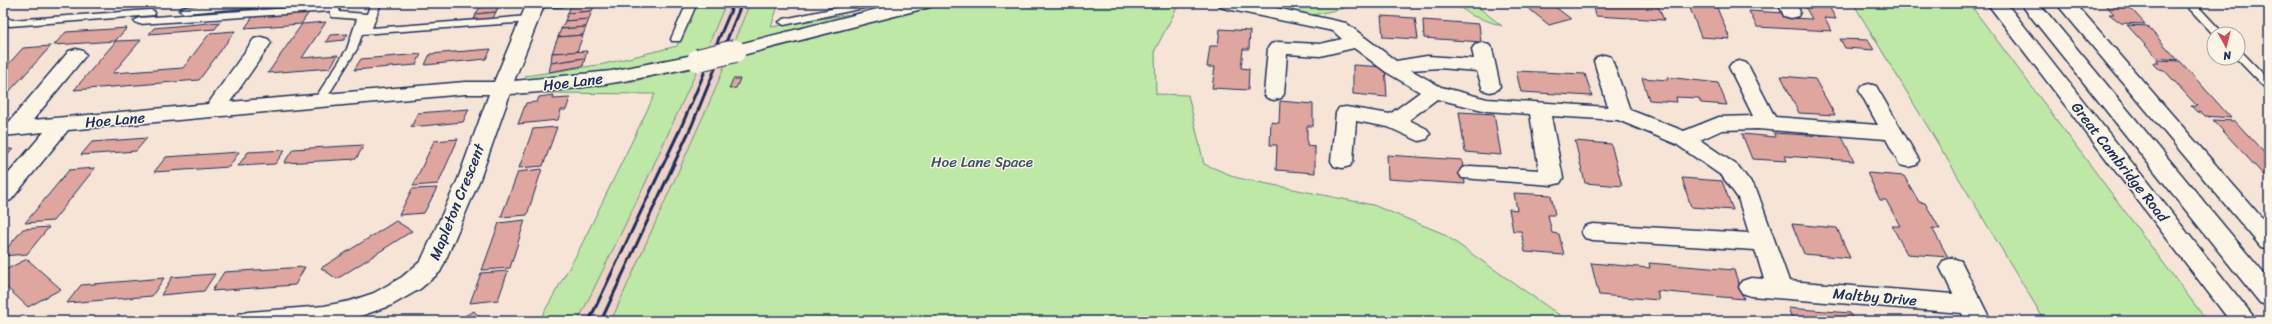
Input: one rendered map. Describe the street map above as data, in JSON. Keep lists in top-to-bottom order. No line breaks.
{"streets":{"main road":["Hoe Lane","Great Cambridge Road","Mapleton Crescent","Maltby Drive"]},"crossings":[["Hoe Lane","Mapleton Crescent"]],"parks":["Hoe Lane Space"],"north":"bottom"}
